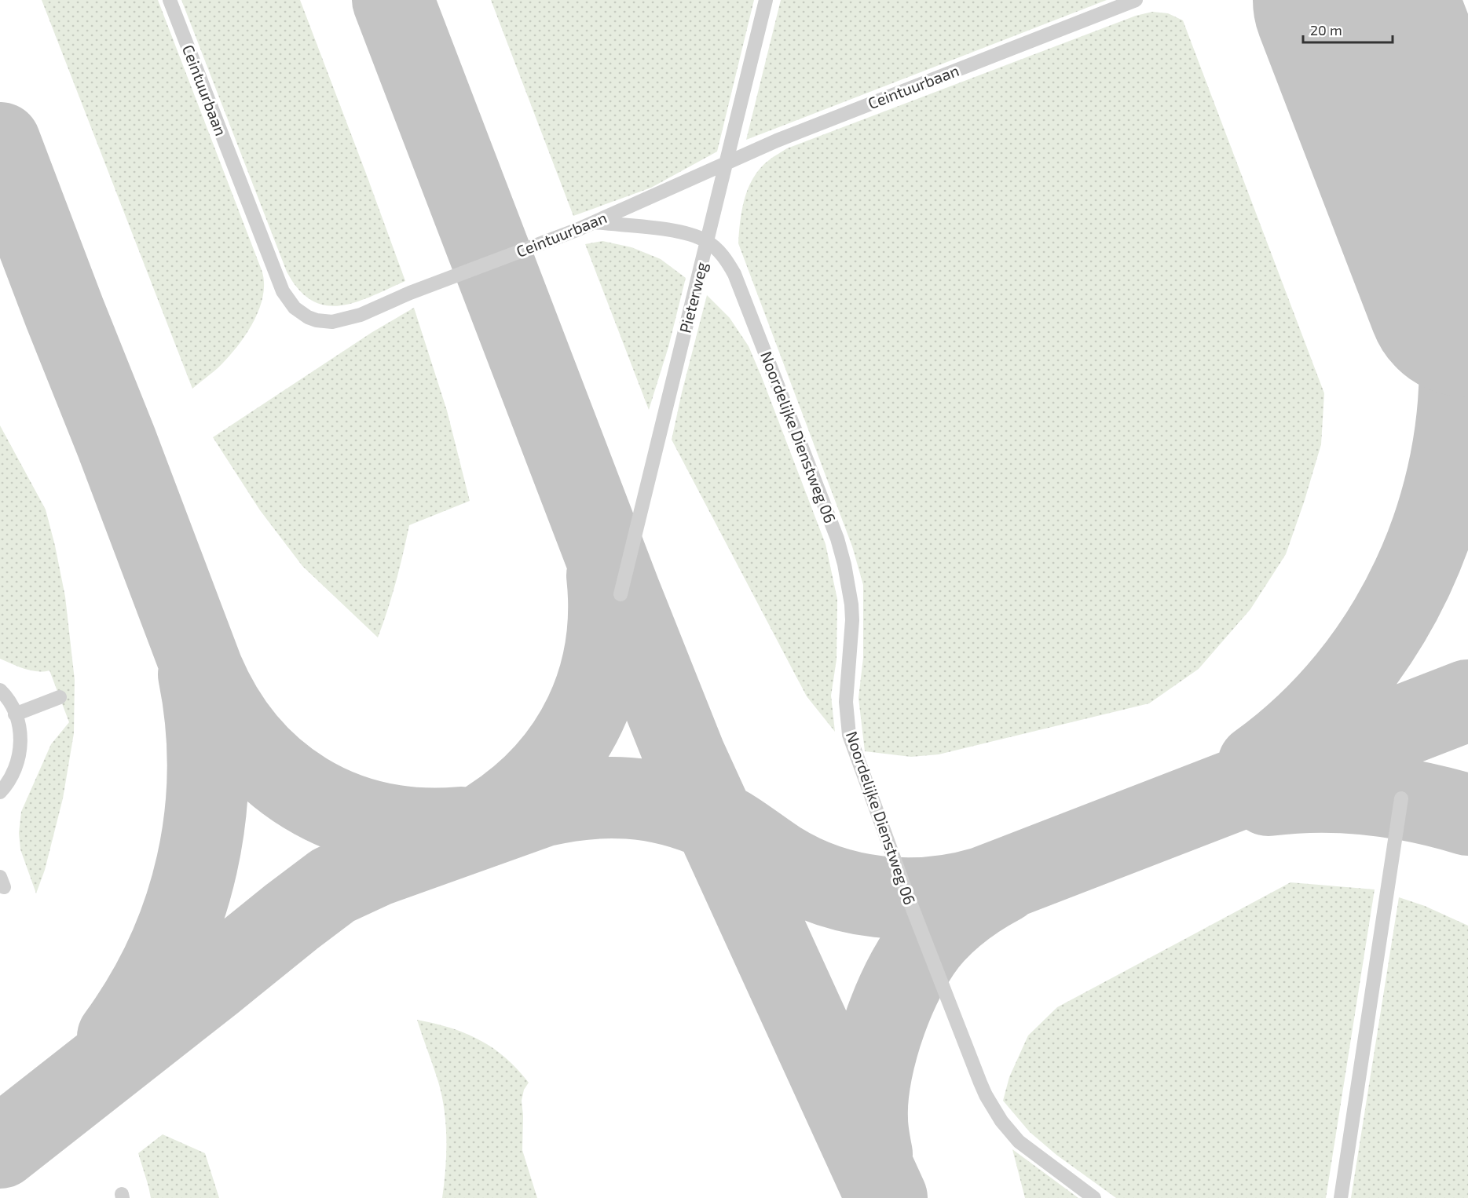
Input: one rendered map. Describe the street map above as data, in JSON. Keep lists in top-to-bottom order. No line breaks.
{"streets":{"lane":["Ceintuurbaan","Pieterweg","Noordelijke Dienstweg 06"]},"crossings":[["Ceintuurbaan","Pieterweg"],["Ceintuurbaan","Noordelijke Dienstweg 06"],["Pieterweg","Noordelijke Dienstweg 06"]],"scale_bar":"20 m"}
